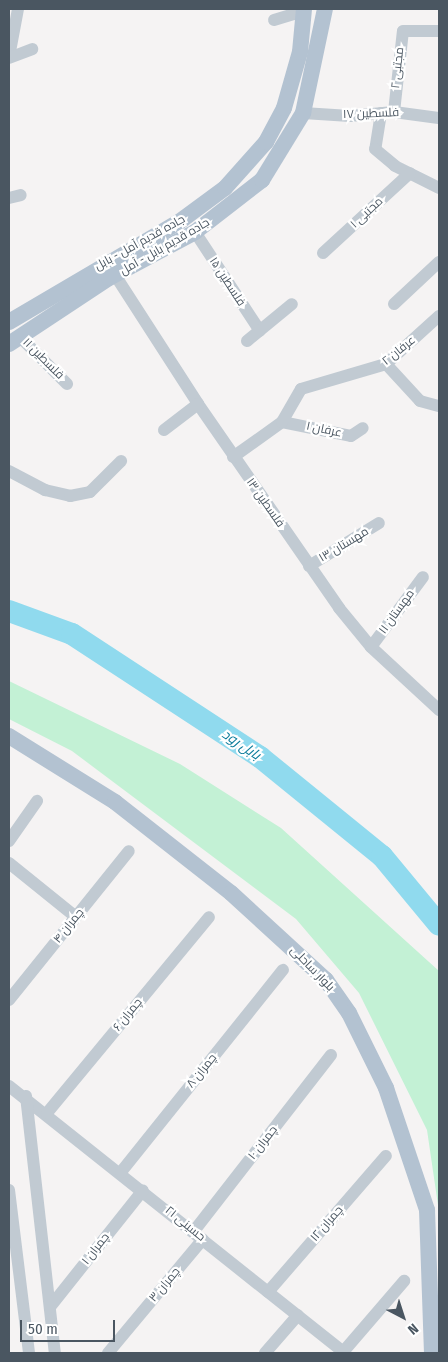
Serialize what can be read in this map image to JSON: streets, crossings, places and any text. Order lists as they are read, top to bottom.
{
  "streets": {
    "main road": ["جاده قدیم آمل - بابل", "جاده قدیم بابل - آمل", "بلوار ساحلی"],
    "street": [
      "مجتبی ۲",
      "فلسطین ۱۷",
      "مجتبی ۱",
      "فلسطین ۱۵",
      "عرفان ۲",
      "فلسطین ۱۱",
      "عرفان ۱",
      "فلسطین ۱۳",
      "مهستان ۱۳",
      "مهستان ۱۱",
      "چمران ۴",
      "چمران ۶",
      "چمران ۸",
      "چمران ۱۰",
      "حسینی ۲۱",
      "چمران ۱۲",
      "چمران ۱",
      "چمران ۳"
    ]
  },
  "crossings": [
    ["مجتبی ۲", "فلسطین ۱۷"],
    ["فلسطین ۱۷", "جاده قدیم بابل - آمل"],
    ["جاده قدیم بابل - آمل", "فلسطین ۱۵"],
    ["جاده قدیم بابل - آمل", "فلسطین ۱۱"],
    ["جاده قدیم بابل - آمل", "فلسطین ۱۳"],
    ["عرفان ۲", "عرفان ۱"],
    ["فلسطین ۱۳", "مهستان ۱۳"],
    ["فلسطین ۱۳", "مهستان ۱۱"],
    ["چمران ۶", "حسینی ۲۱"],
    ["چمران ۸", "حسینی ۲۱"],
    ["چمران ۱۰", "حسینی ۲۱"],
    ["چمران ۱۰", "چمران ۳"],
    ["حسینی ۲۱", "چمران ۱۲"],
    ["حسینی ۲۱", "چمران ۱"],
    ["حسینی ۲۱", "چمران ۳"]
  ],
  "water": ["بابل رود"],
  "scale_bar": "50 m",
  "north": "bottom right"
}
